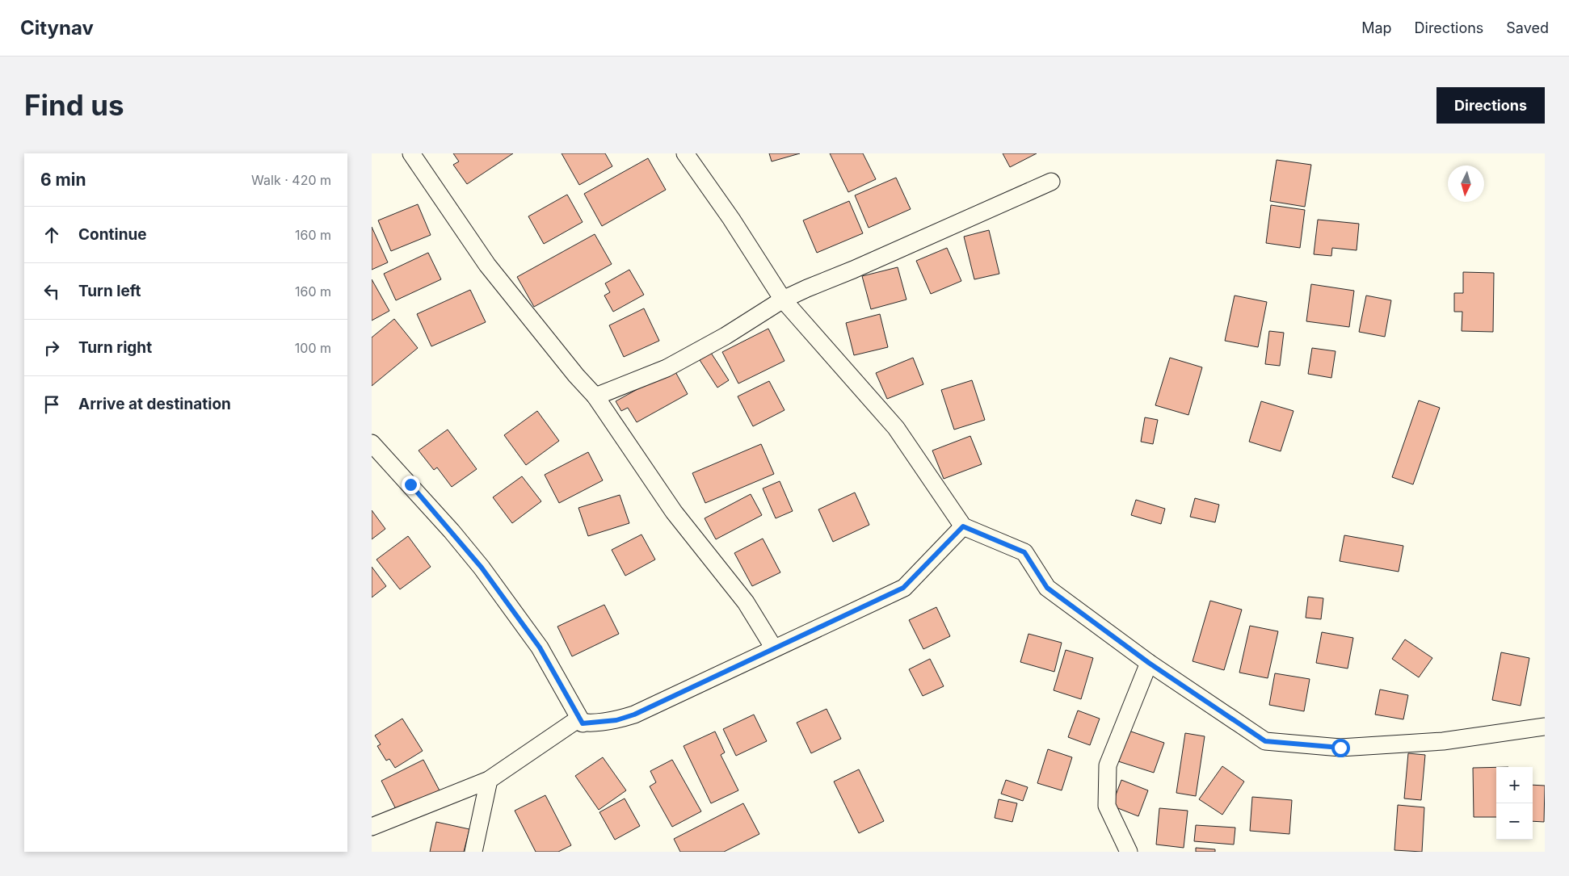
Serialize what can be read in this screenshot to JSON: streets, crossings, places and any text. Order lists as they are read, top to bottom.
{
  "north": "bottom",
  "page": {
    "header": "Citynav",
    "nav": ["Map", "Directions", "Saved"],
    "buttons": "Directions",
    "title": "Find us",
    "heading": ["6 min", "Walk · 420 m"],
    "list": [
      ["Continue", "160 m"],
      ["Turn left", "160 m"],
      ["Turn right", "100 m"],
      "Arrive at destination"
    ],
    "map_buttons": ["+", "−"]
  }
}
